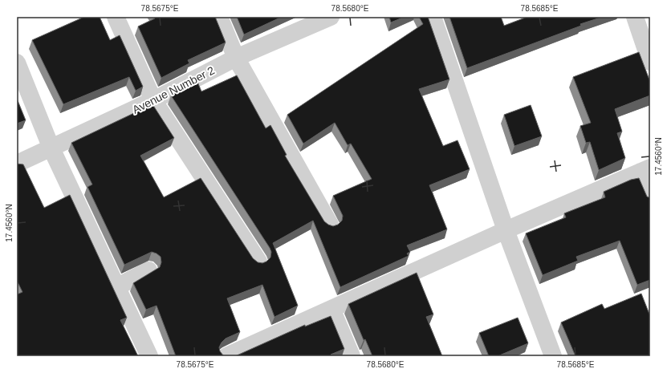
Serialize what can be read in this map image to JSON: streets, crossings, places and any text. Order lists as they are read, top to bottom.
{
  "streets": {
    "street": ["Avenue Number 2"]
  },
  "coordinates": [
    "78.5675°E",
    "78.5680°E",
    "78.5685°E",
    "17.4560°N"
  ]
}
